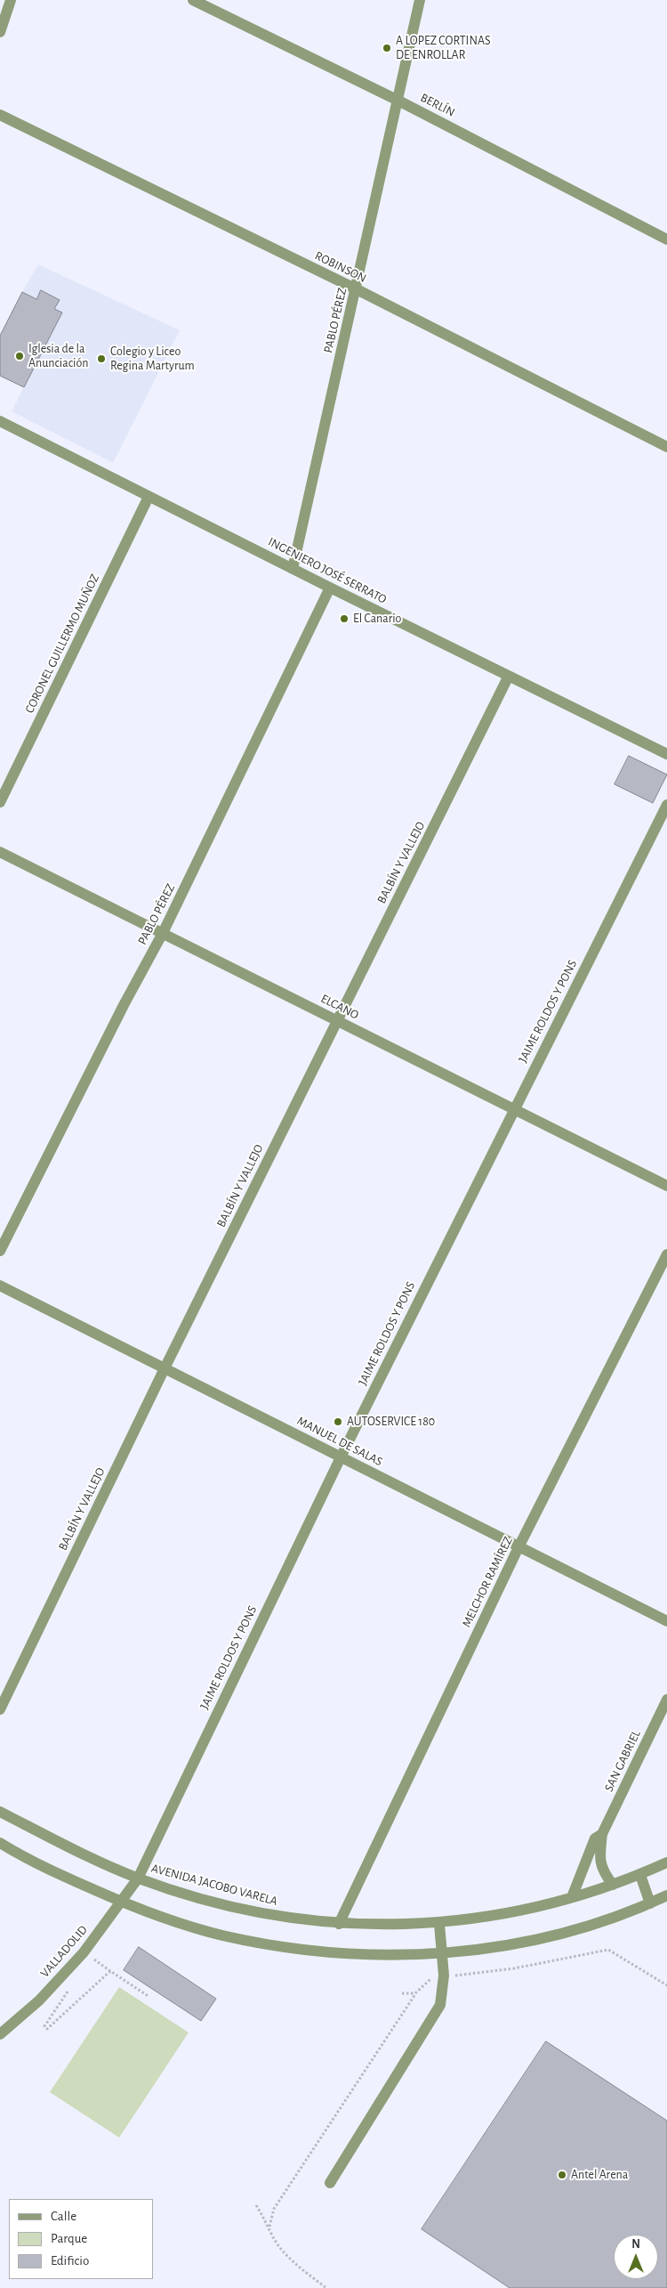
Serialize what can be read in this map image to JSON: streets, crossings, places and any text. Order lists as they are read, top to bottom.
{
  "streets": {
    "street": [
      "BERLÍN",
      "ROBINSON",
      "PABLO PÉREZ",
      "INGENIERO JOSÉ SERRATO",
      "CORONEL GUILLERMO MUÑOZ",
      "BALBÍN Y VALLEJO",
      "ELCANO",
      "JAIME ROLDOS Y PONS",
      "MANUEL DE SALAS",
      "MELCHOR RAMÍREZ",
      "SAN GABRIEL",
      "AVENIDA JACOBO VARELA",
      "VALLADOLID"
    ]
  },
  "crossings": [
    ["BERLÍN", "PABLO PÉREZ"],
    ["ROBINSON", "PABLO PÉREZ"],
    ["PABLO PÉREZ", "INGENIERO JOSÉ SERRATO"],
    ["PABLO PÉREZ", "ELCANO"],
    ["INGENIERO JOSÉ SERRATO", "CORONEL GUILLERMO MUÑOZ"],
    ["INGENIERO JOSÉ SERRATO", "BALBÍN Y VALLEJO"],
    ["BALBÍN Y VALLEJO", "ELCANO"],
    ["BALBÍN Y VALLEJO", "MANUEL DE SALAS"],
    ["ELCANO", "JAIME ROLDOS Y PONS"],
    ["JAIME ROLDOS Y PONS", "MANUEL DE SALAS"],
    ["JAIME ROLDOS Y PONS", "AVENIDA JACOBO VARELA"],
    ["JAIME ROLDOS Y PONS", "VALLADOLID"],
    ["MANUEL DE SALAS", "MELCHOR RAMÍREZ"],
    ["MELCHOR RAMÍREZ", "AVENIDA JACOBO VARELA"],
    ["SAN GABRIEL", "AVENIDA JACOBO VARELA"],
    ["AVENIDA JACOBO VARELA", "VALLADOLID"]
  ],
  "places": [
    "A LOPEZ CORTINAS DE ENROLLAR",
    "Iglesia de la Anunciación",
    "Colegio y Liceo Regina Martyrum",
    "El Canario",
    "AUTOSERVICE 180",
    "Antel Arena"
  ],
  "legend": ["Calle", "Parque", "Edificio"],
  "north": "top"
}
